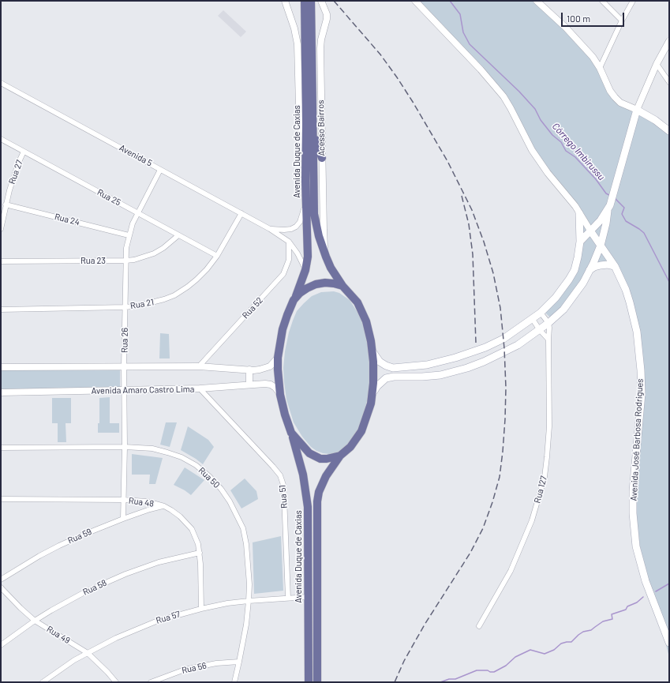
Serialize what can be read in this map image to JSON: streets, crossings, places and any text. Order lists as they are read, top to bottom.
{
  "streets": {
    "main road": ["Avenida Duque de Caxias", "Avenida José Barbosa Rodrigues"],
    "street": [
      "Acesso Bairros",
      "Avenida 5",
      "Rua 27",
      "Rua 25",
      "Rua 24",
      "Rua 23",
      "Rua 21",
      "Rua 52",
      "Rua 26",
      "Avenida Amaro Castro Lima",
      "Rua 50",
      "Rua 127",
      "Rua 51",
      "Rua 48",
      "Rua 59",
      "Rua 58",
      "Rua 57",
      "Rua 49",
      "Rua 56"
    ]
  },
  "crossings": [
    ["Acesso Bairros", "Avenida Duque de Caxias"],
    ["Avenida Duque de Caxias", "Avenida 5"],
    ["Avenida Duque de Caxias", "Avenida Amaro Castro Lima"],
    ["Avenida Duque de Caxias", "Rua 57"],
    ["Avenida 5", "Rua 21"],
    ["Avenida 5", "Rua 52"],
    ["Avenida 5", "Rua 26"],
    ["Rua 27", "Rua 25"],
    ["Rua 27", "Rua 24"],
    ["Rua 25", "Rua 23"],
    ["Rua 25", "Rua 21"],
    ["Rua 25", "Rua 26"],
    ["Rua 24", "Rua 26"],
    ["Rua 23", "Rua 26"],
    ["Rua 21", "Rua 26"],
    ["Rua 26", "Avenida Amaro Castro Lima"],
    ["Rua 26", "Rua 50"],
    ["Rua 26", "Rua 48"],
    ["Rua 26", "Rua 59"],
    ["Avenida Amaro Castro Lima", "Rua 51"],
    ["Rua 50", "Rua 57"],
    ["Rua 50", "Rua 56"],
    ["Rua 51", "Rua 57"],
    ["Rua 48", "Rua 59"],
    ["Rua 48", "Rua 58"],
    ["Rua 48", "Rua 57"],
    ["Rua 58", "Rua 49"],
    ["Rua 57", "Rua 49"]
  ],
  "water": ["Córrego Imbirussu"],
  "scale_bar": "100 m"
}
